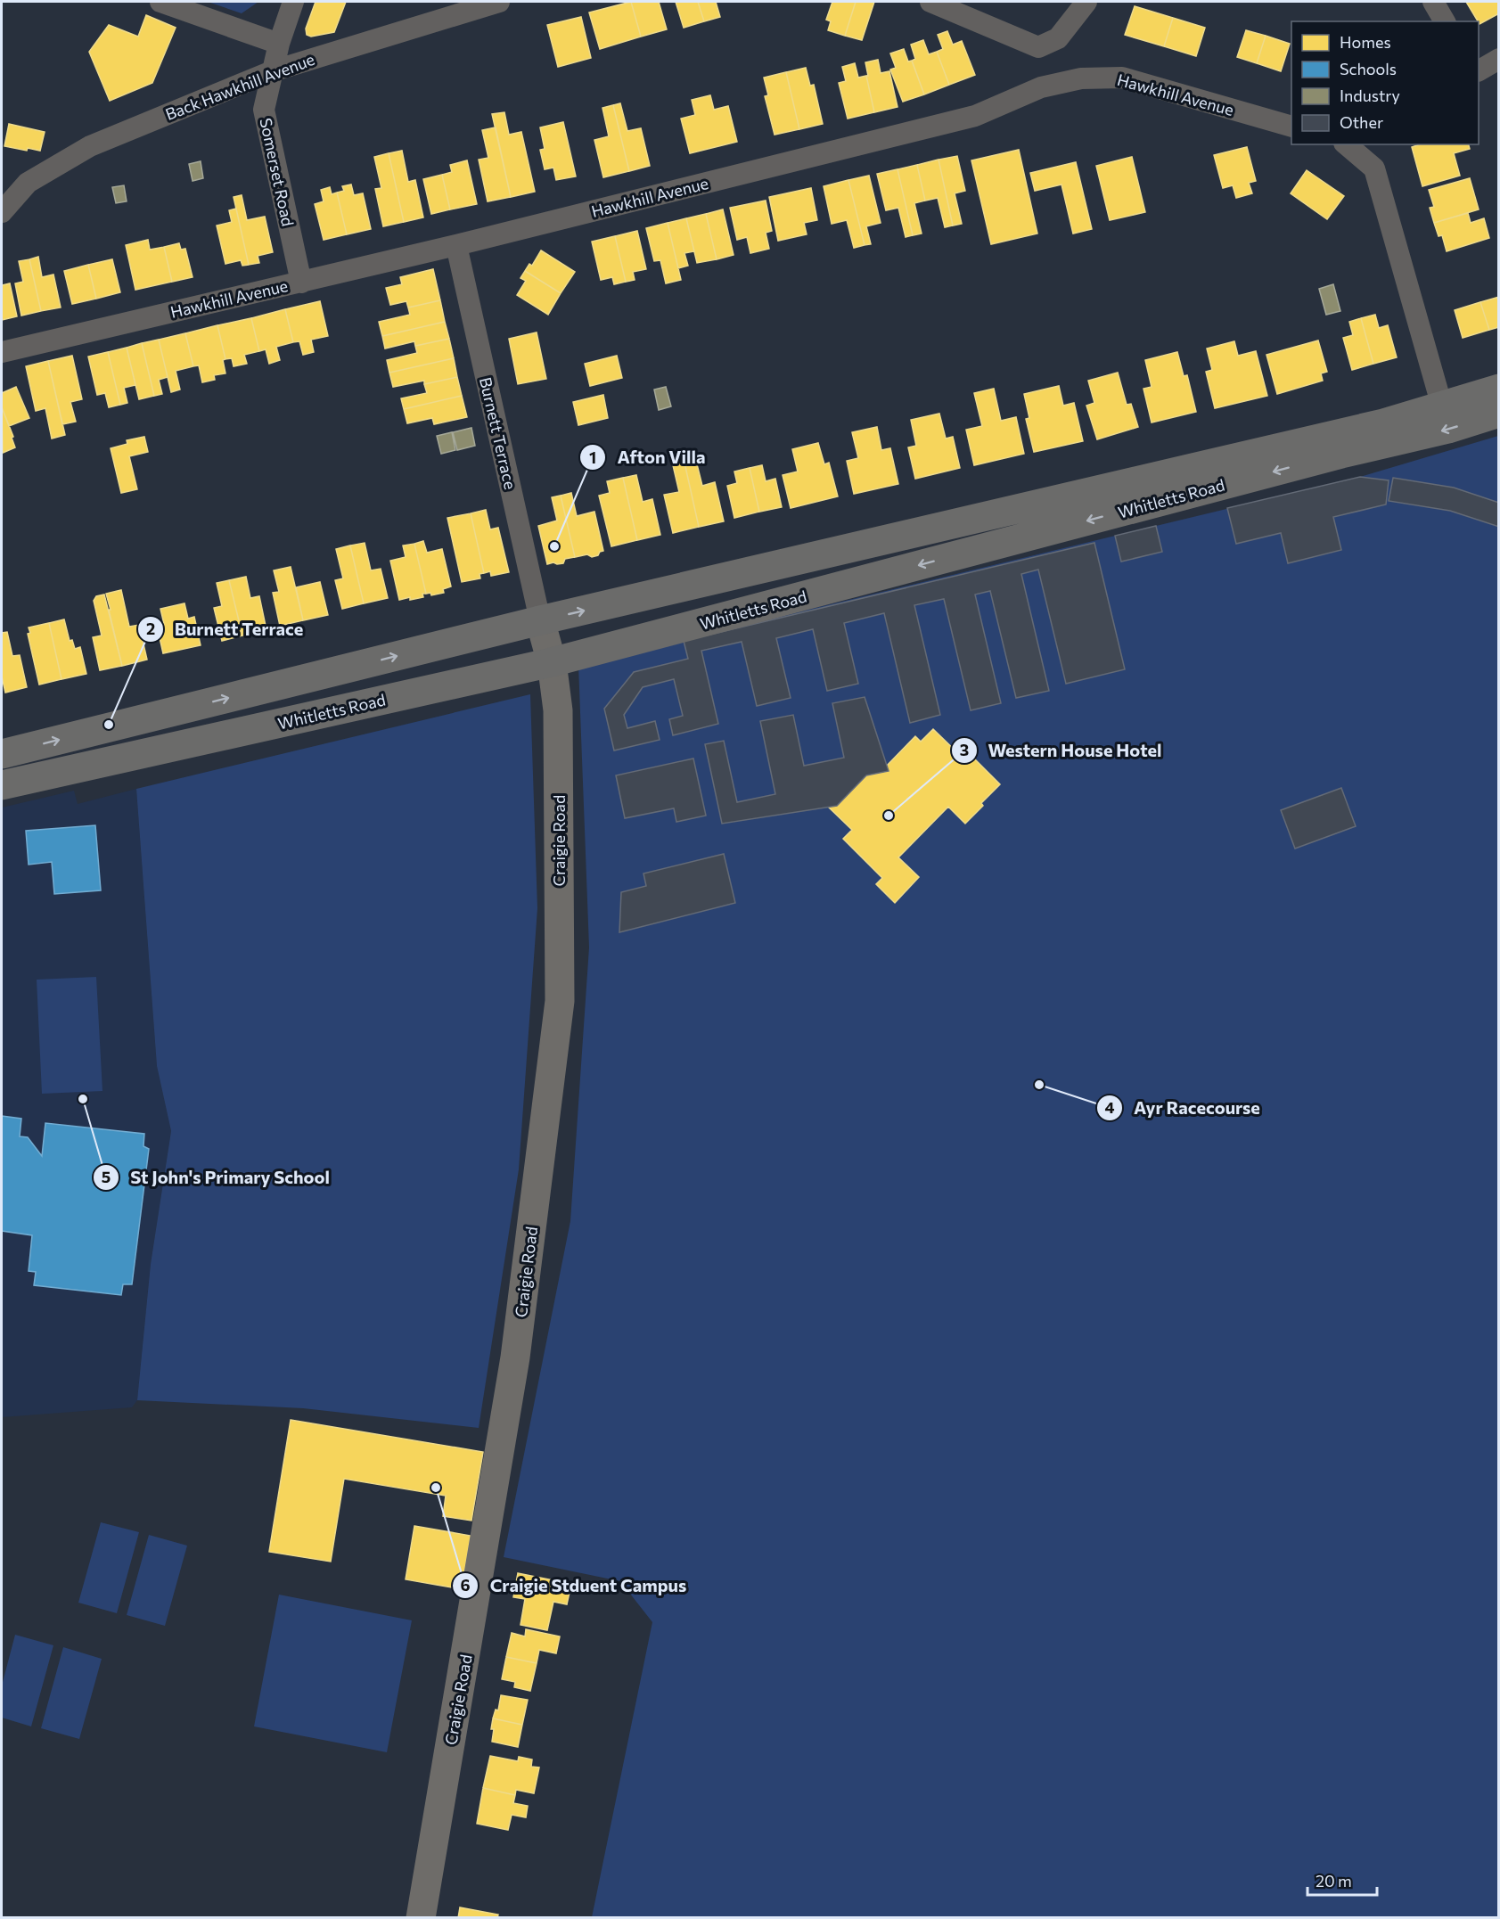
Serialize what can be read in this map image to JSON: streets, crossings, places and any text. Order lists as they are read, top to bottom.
{
  "streets": {
    "main road": ["Whitletts Road", "Craigie Road"],
    "street": [
      "Back Hawkhill Avenue",
      "Hawkhill Avenue",
      "Somerset Road",
      "Burnett Terrace"
    ]
  },
  "crossings": [
    ["Back Hawkhill Avenue", "Somerset Road"],
    ["Hawkhill Avenue", "Somerset Road"],
    ["Hawkhill Avenue", "Burnett Terrace"],
    ["Burnett Terrace", "Whitletts Road"],
    ["Burnett Terrace", "Craigie Road"],
    ["Whitletts Road", "Craigie Road"]
  ],
  "places": [
    "Afton Villa",
    "Burnett Terrace",
    "Western House Hotel",
    "Ayr Racecourse",
    "St John's Primary School",
    "Craigie Stduent Campus"
  ],
  "legend": [
    "Homes",
    "Schools",
    "Industry",
    "Other"
  ],
  "scale_bar": "20 m"
}
